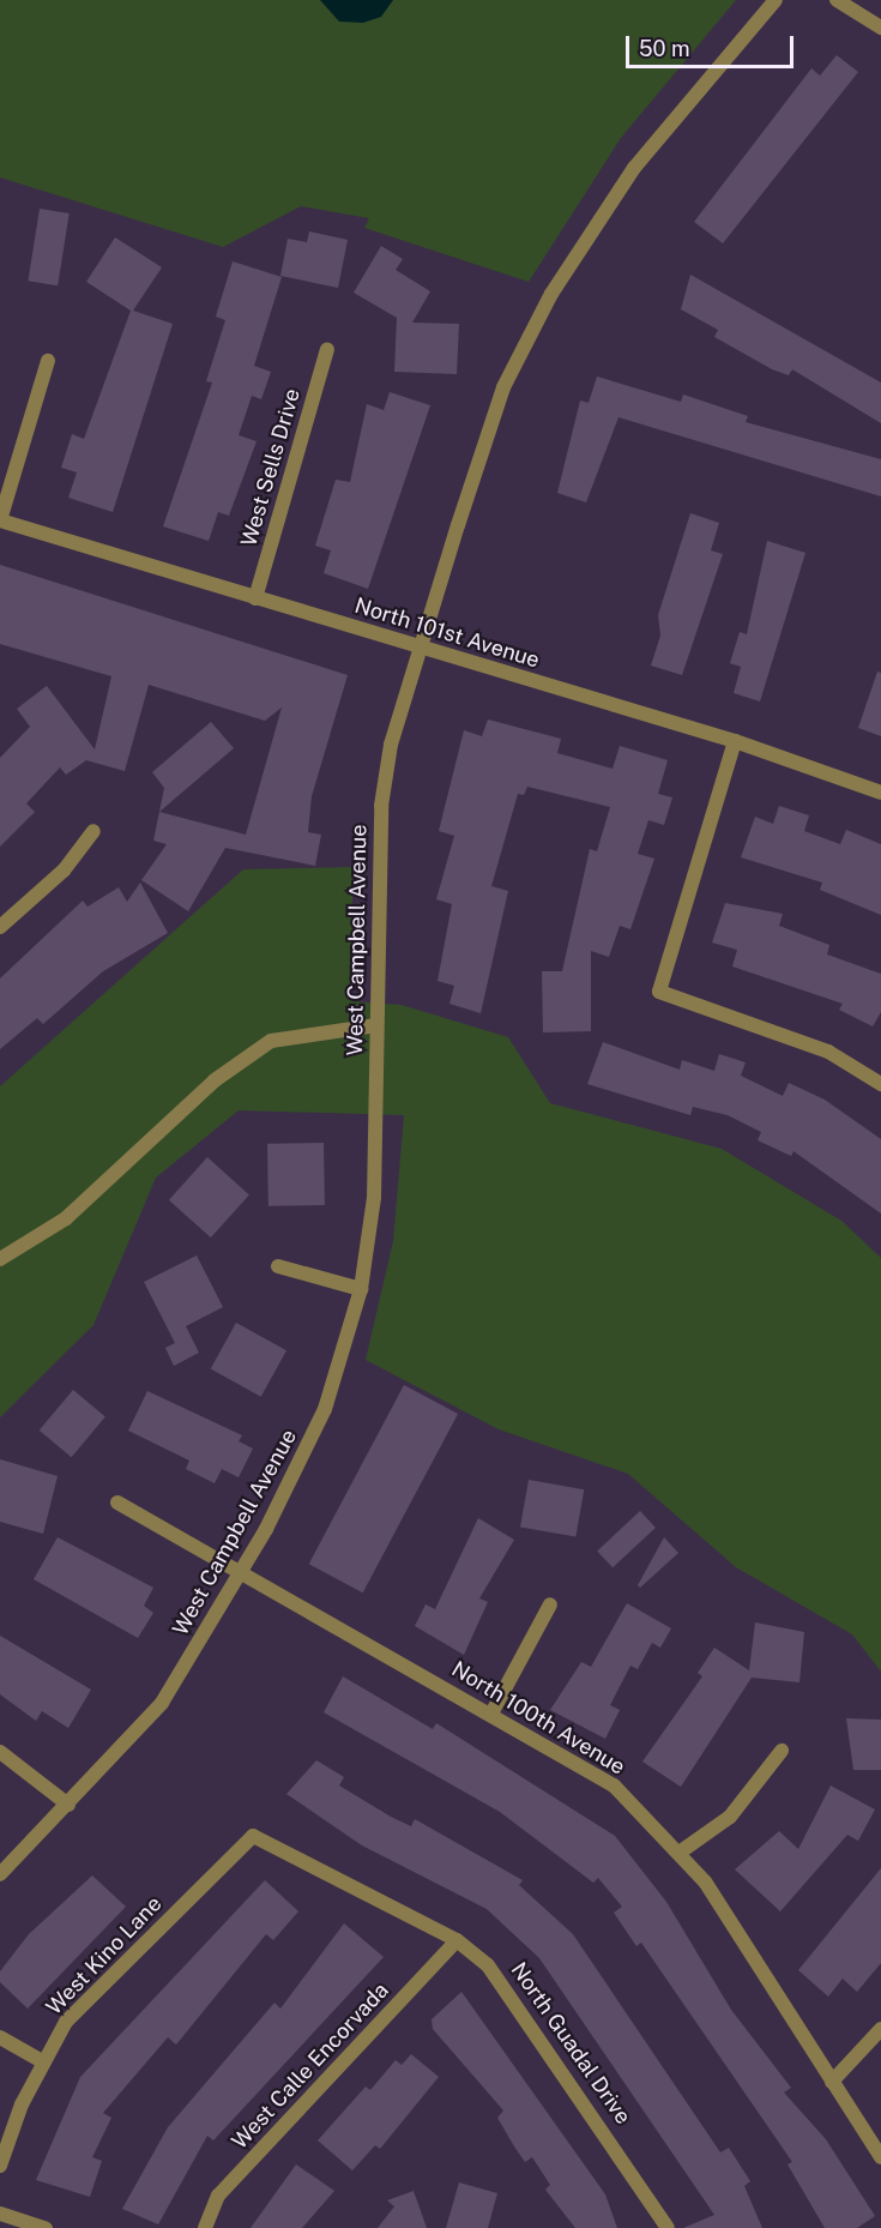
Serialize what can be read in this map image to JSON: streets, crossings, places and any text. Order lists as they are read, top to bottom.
{
  "streets": {
    "street": [
      "West Sells Drive",
      "North 101st Avenue",
      "West Campbell Avenue",
      "North 100th Avenue",
      "West Kino Lane",
      "North Guadal Drive",
      "West Calle Encorvada"
    ]
  },
  "crossings": [
    ["West Sells Drive", "North 101st Avenue"],
    ["North 101st Avenue", "West Campbell Avenue"],
    ["West Campbell Avenue", "North 100th Avenue"],
    ["West Kino Lane", "North Guadal Drive"],
    ["North Guadal Drive", "West Calle Encorvada"]
  ],
  "scale_bar": "50 m"
}
